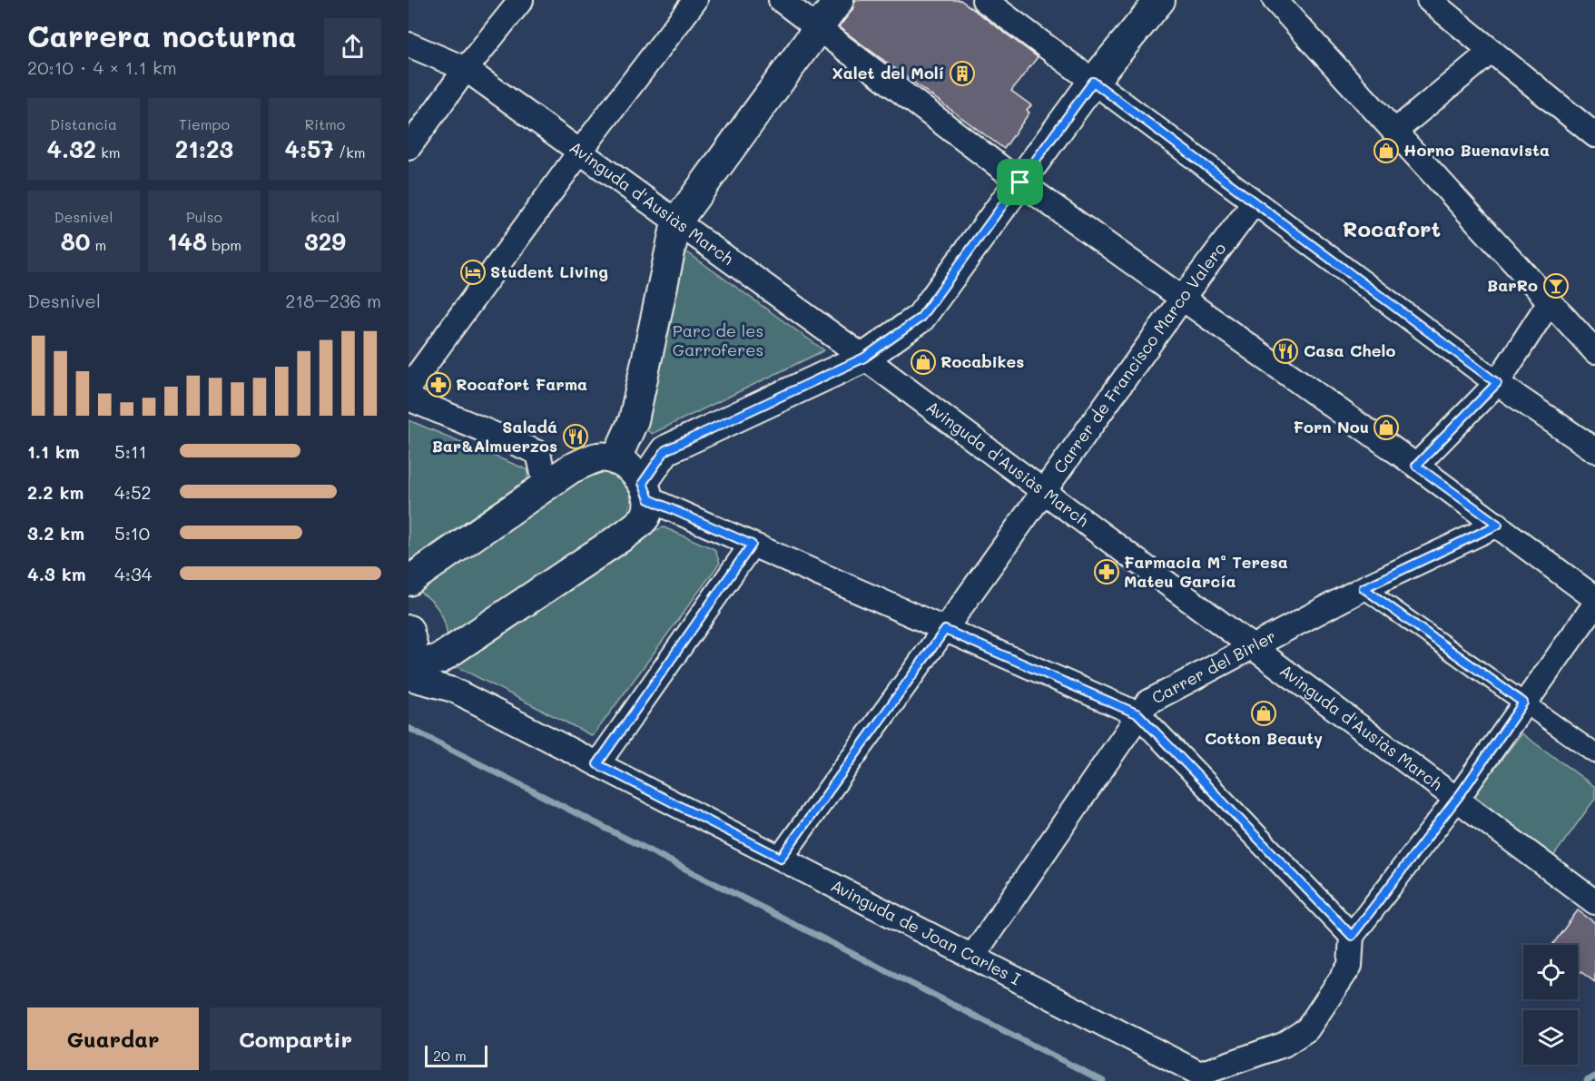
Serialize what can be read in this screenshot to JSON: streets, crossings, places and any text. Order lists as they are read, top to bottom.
{
  "streets": {
    "street": [
      "Avinguda d'Ausiàs March",
      "Carrer de Francisco Marco Valero",
      "Carrer del Birler",
      "Avinguda de Joan Carles I"
    ]
  },
  "crossings": [
    ["Avinguda d'Ausiàs March", "Carrer de Francisco Marco Valero"],
    ["Avinguda d'Ausiàs March", "Carrer del Birler"],
    ["Carrer de Francisco Marco Valero", "Avinguda de Joan Carles I"],
    ["Carrer del Birler", "Avinguda de Joan Carles I"]
  ],
  "districts": ["Rocafort"],
  "parks": ["Parc de les Garroferes"],
  "places": {
    "building": ["Xalet del Molí"],
    "shop": [
      "Horno Buenavista",
      "Rocabikes",
      "Forn Nou",
      "Cotton Beauty"
    ],
    "hotel": ["Student Living"],
    "bar": ["BarRo"],
    "restaurant": ["Casa Chelo", "Saladá Bar&Almuerzos"],
    "pharmacy": ["Rocafort Farma", "Farmacia Mª Teresa Mateu García"]
  },
  "scale_bar": "20 m",
  "page": {
    "heading": ["Carrera nocturna", "20:10 · 4 × 1.1 km"],
    "stats": [
      ["Distancia", "4.32 km"],
      ["Tiempo", "21:23"],
      ["Ritmo", "4:57 /km"],
      ["Desnivel", "80 m"],
      ["Pulso", "148 bpm"],
      ["kcal", "329"]
    ],
    "chart": ["Desnivel", "218–236 m"],
    "list": [
      {
        "name": "1.1 km",
        "note": "5:11"
      },
      {
        "name": "2.2 km",
        "note": "4:52"
      },
      {
        "name": "3.2 km",
        "note": "5:10"
      },
      {
        "name": "4.3 km",
        "note": "4:34"
      }
    ],
    "buttons": ["Guardar", "Compartir"],
    "scale": "20 m"
  }
}
